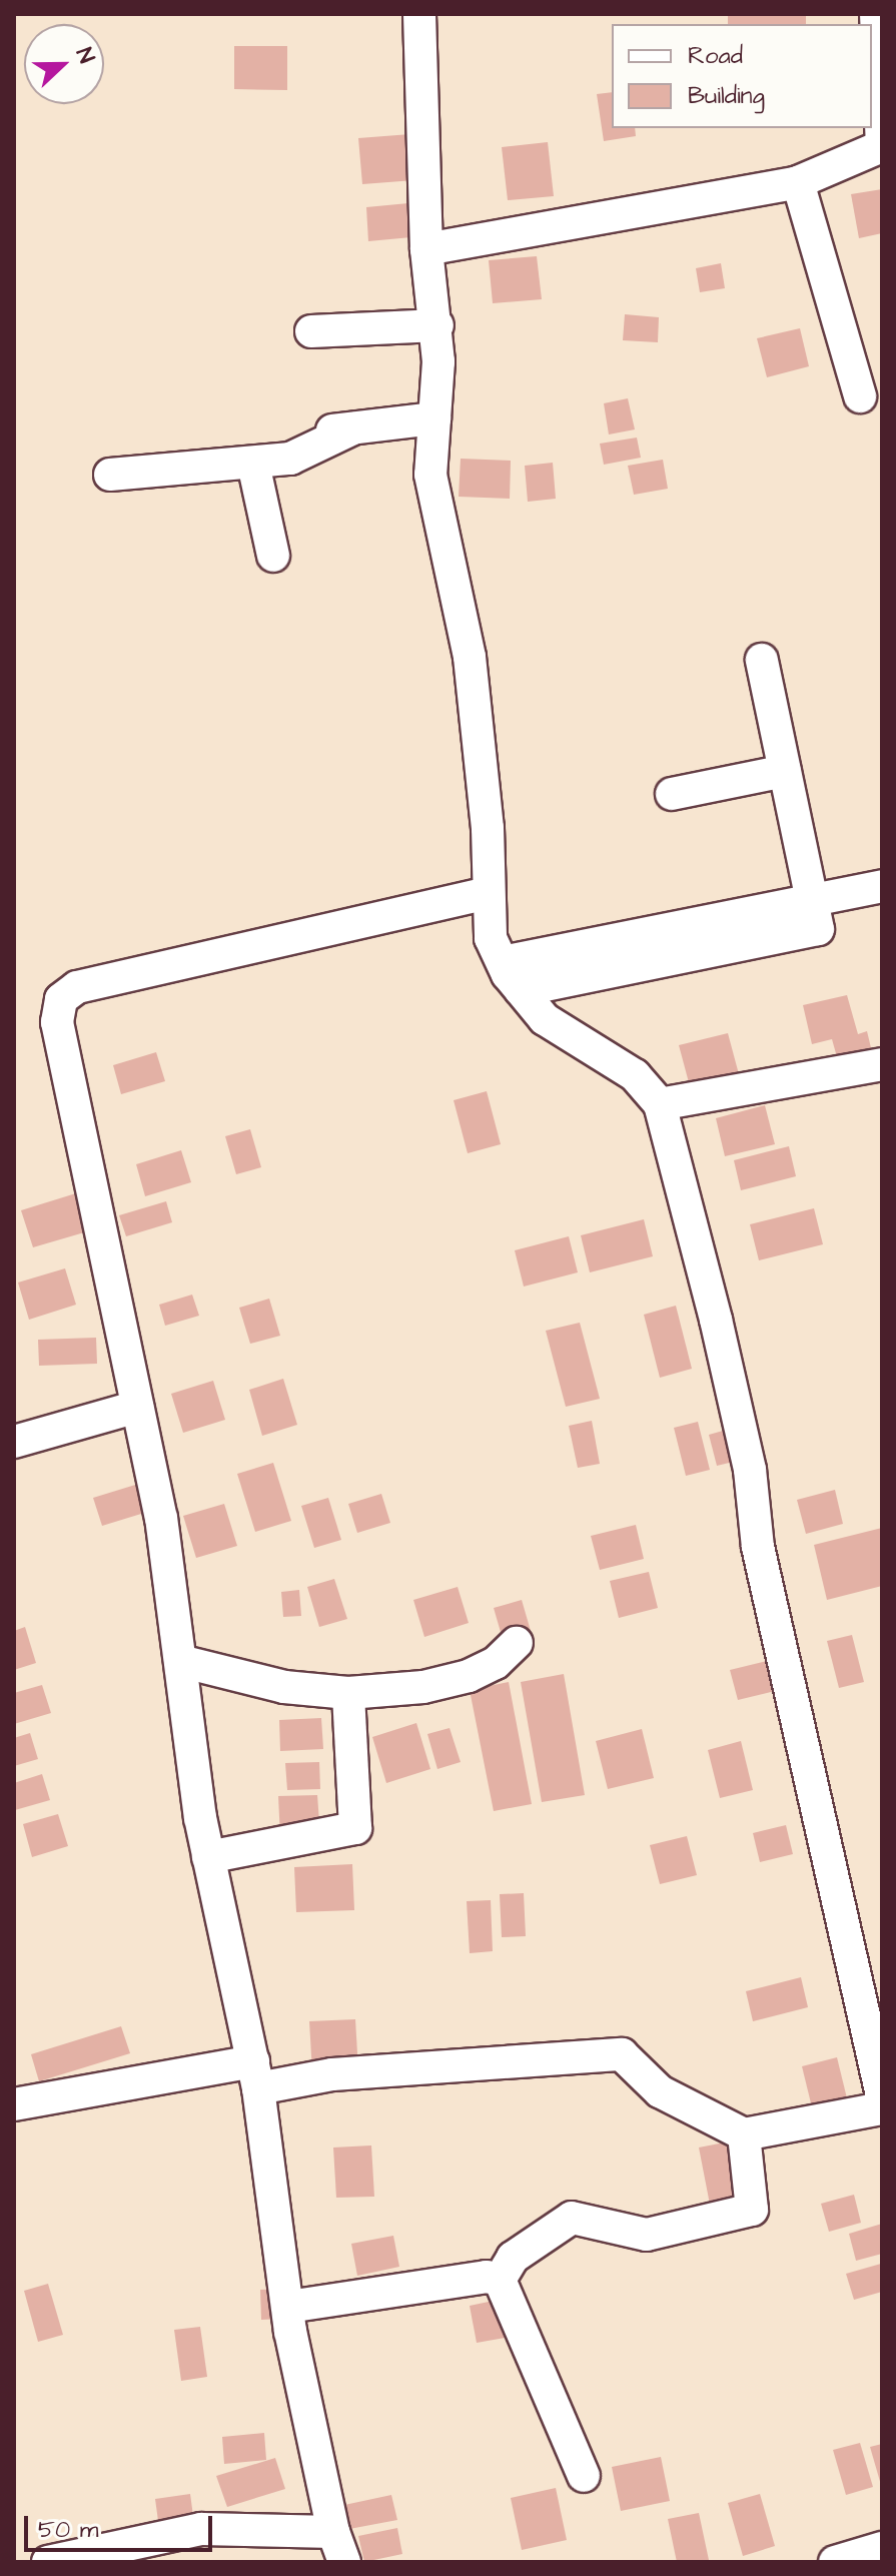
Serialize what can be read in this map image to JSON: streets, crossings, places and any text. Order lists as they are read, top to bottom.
{
  "legend": ["Road", "Building"],
  "scale_bar": "50 m",
  "north": "right"
}
